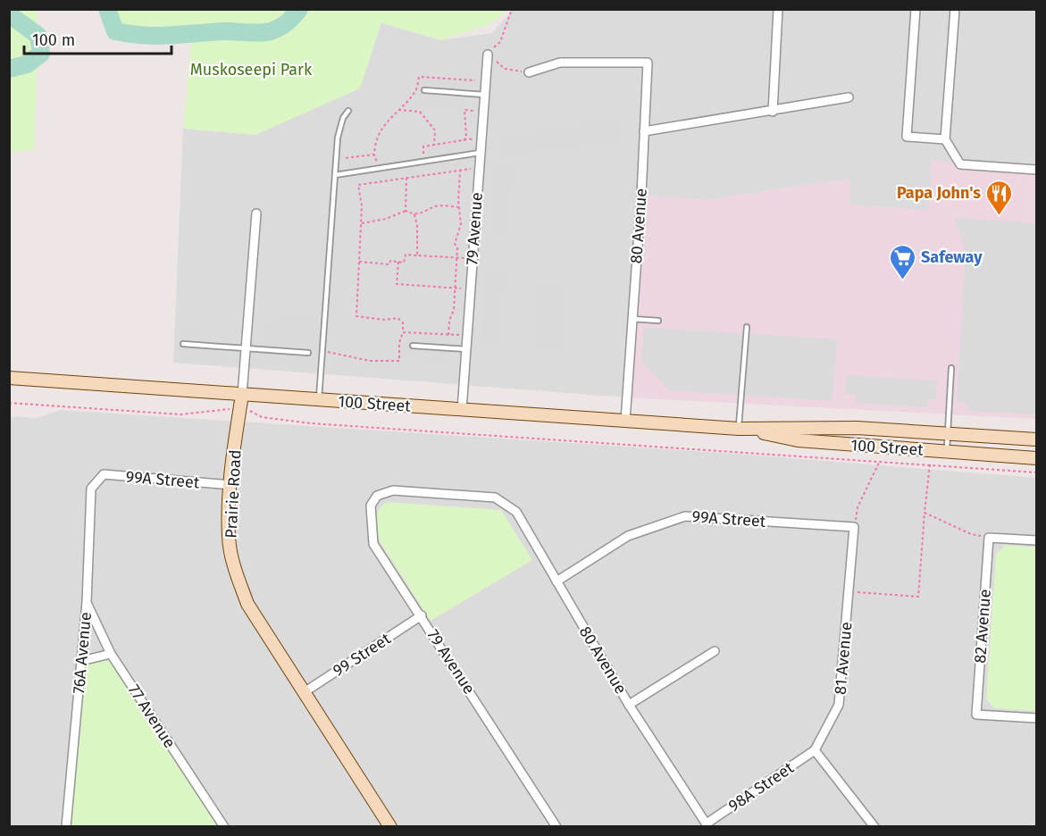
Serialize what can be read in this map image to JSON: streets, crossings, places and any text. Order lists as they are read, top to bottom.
{
  "streets": {
    "main road": ["100 Street", "Prairie Road"],
    "street": [
      "80 Avenue",
      "79 Avenue",
      "99A Street",
      "82 Avenue",
      "76A Avenue",
      "99 Street",
      "81 Avenue",
      "77 Avenue",
      "98A Street"
    ]
  },
  "crossings": [
    ["80 Avenue", "79 Avenue"],
    ["80 Avenue", "100 Street"],
    ["80 Avenue", "99A Street"],
    ["80 Avenue", "98A Street"],
    ["79 Avenue", "100 Street"],
    ["79 Avenue", "99 Street"],
    ["100 Street", "Prairie Road"],
    ["99A Street", "Prairie Road"],
    ["99A Street", "76A Avenue"],
    ["99A Street", "81 Avenue"],
    ["Prairie Road", "99 Street"],
    ["76A Avenue", "77 Avenue"],
    ["81 Avenue", "98A Street"]
  ],
  "parks": ["Muskoseepi Park"],
  "places": {
    "restaurant": ["Papa John's"],
    "supermarket": ["Safeway"]
  },
  "scale_bar": "100 m"
}
